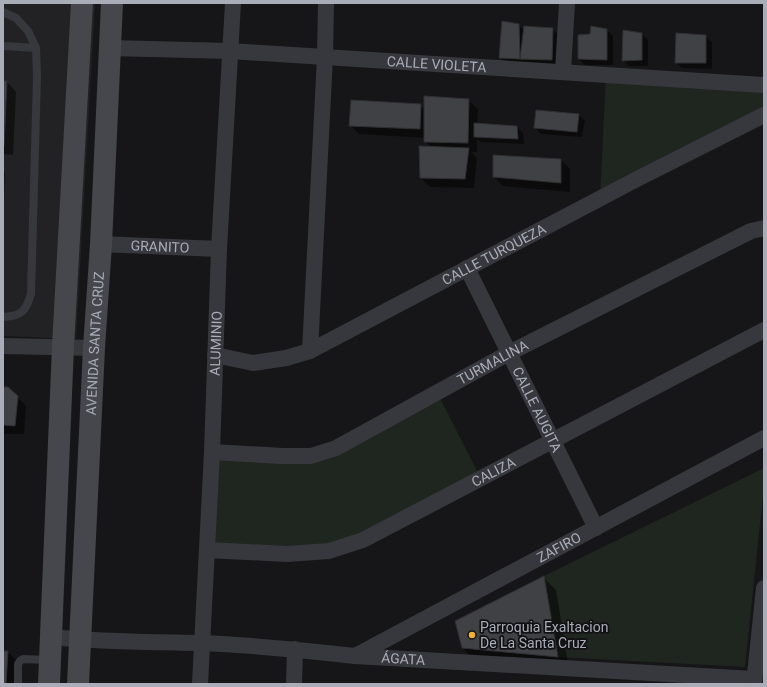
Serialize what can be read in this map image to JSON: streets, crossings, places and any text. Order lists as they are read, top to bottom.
{
  "streets": {
    "street": [
      "CALLE VIOLETA",
      "GRANITO",
      "CALLE TURQUEZA",
      "ALUMINIO",
      "AVENIDA SANTA CRUZ",
      "TURMALINA",
      "CALLE AUGITA",
      "CALIZA",
      "ZAFIRO",
      "ÁGATA"
    ]
  },
  "crossings": [
    ["CALLE VIOLETA", "ALUMINIO"],
    ["CALLE VIOLETA", "AVENIDA SANTA CRUZ"],
    ["GRANITO", "ALUMINIO"],
    ["GRANITO", "AVENIDA SANTA CRUZ"],
    ["CALLE TURQUEZA", "ALUMINIO"],
    ["CALLE TURQUEZA", "CALLE AUGITA"],
    ["ALUMINIO", "TURMALINA"],
    ["ALUMINIO", "CALIZA"],
    ["ALUMINIO", "ÁGATA"],
    ["AVENIDA SANTA CRUZ", "ÁGATA"],
    ["TURMALINA", "CALLE AUGITA"],
    ["CALLE AUGITA", "CALIZA"],
    ["CALLE AUGITA", "ZAFIRO"],
    ["ZAFIRO", "ÁGATA"]
  ],
  "places": ["Parroquia Exaltacion De La Santa Cruz"]
}
